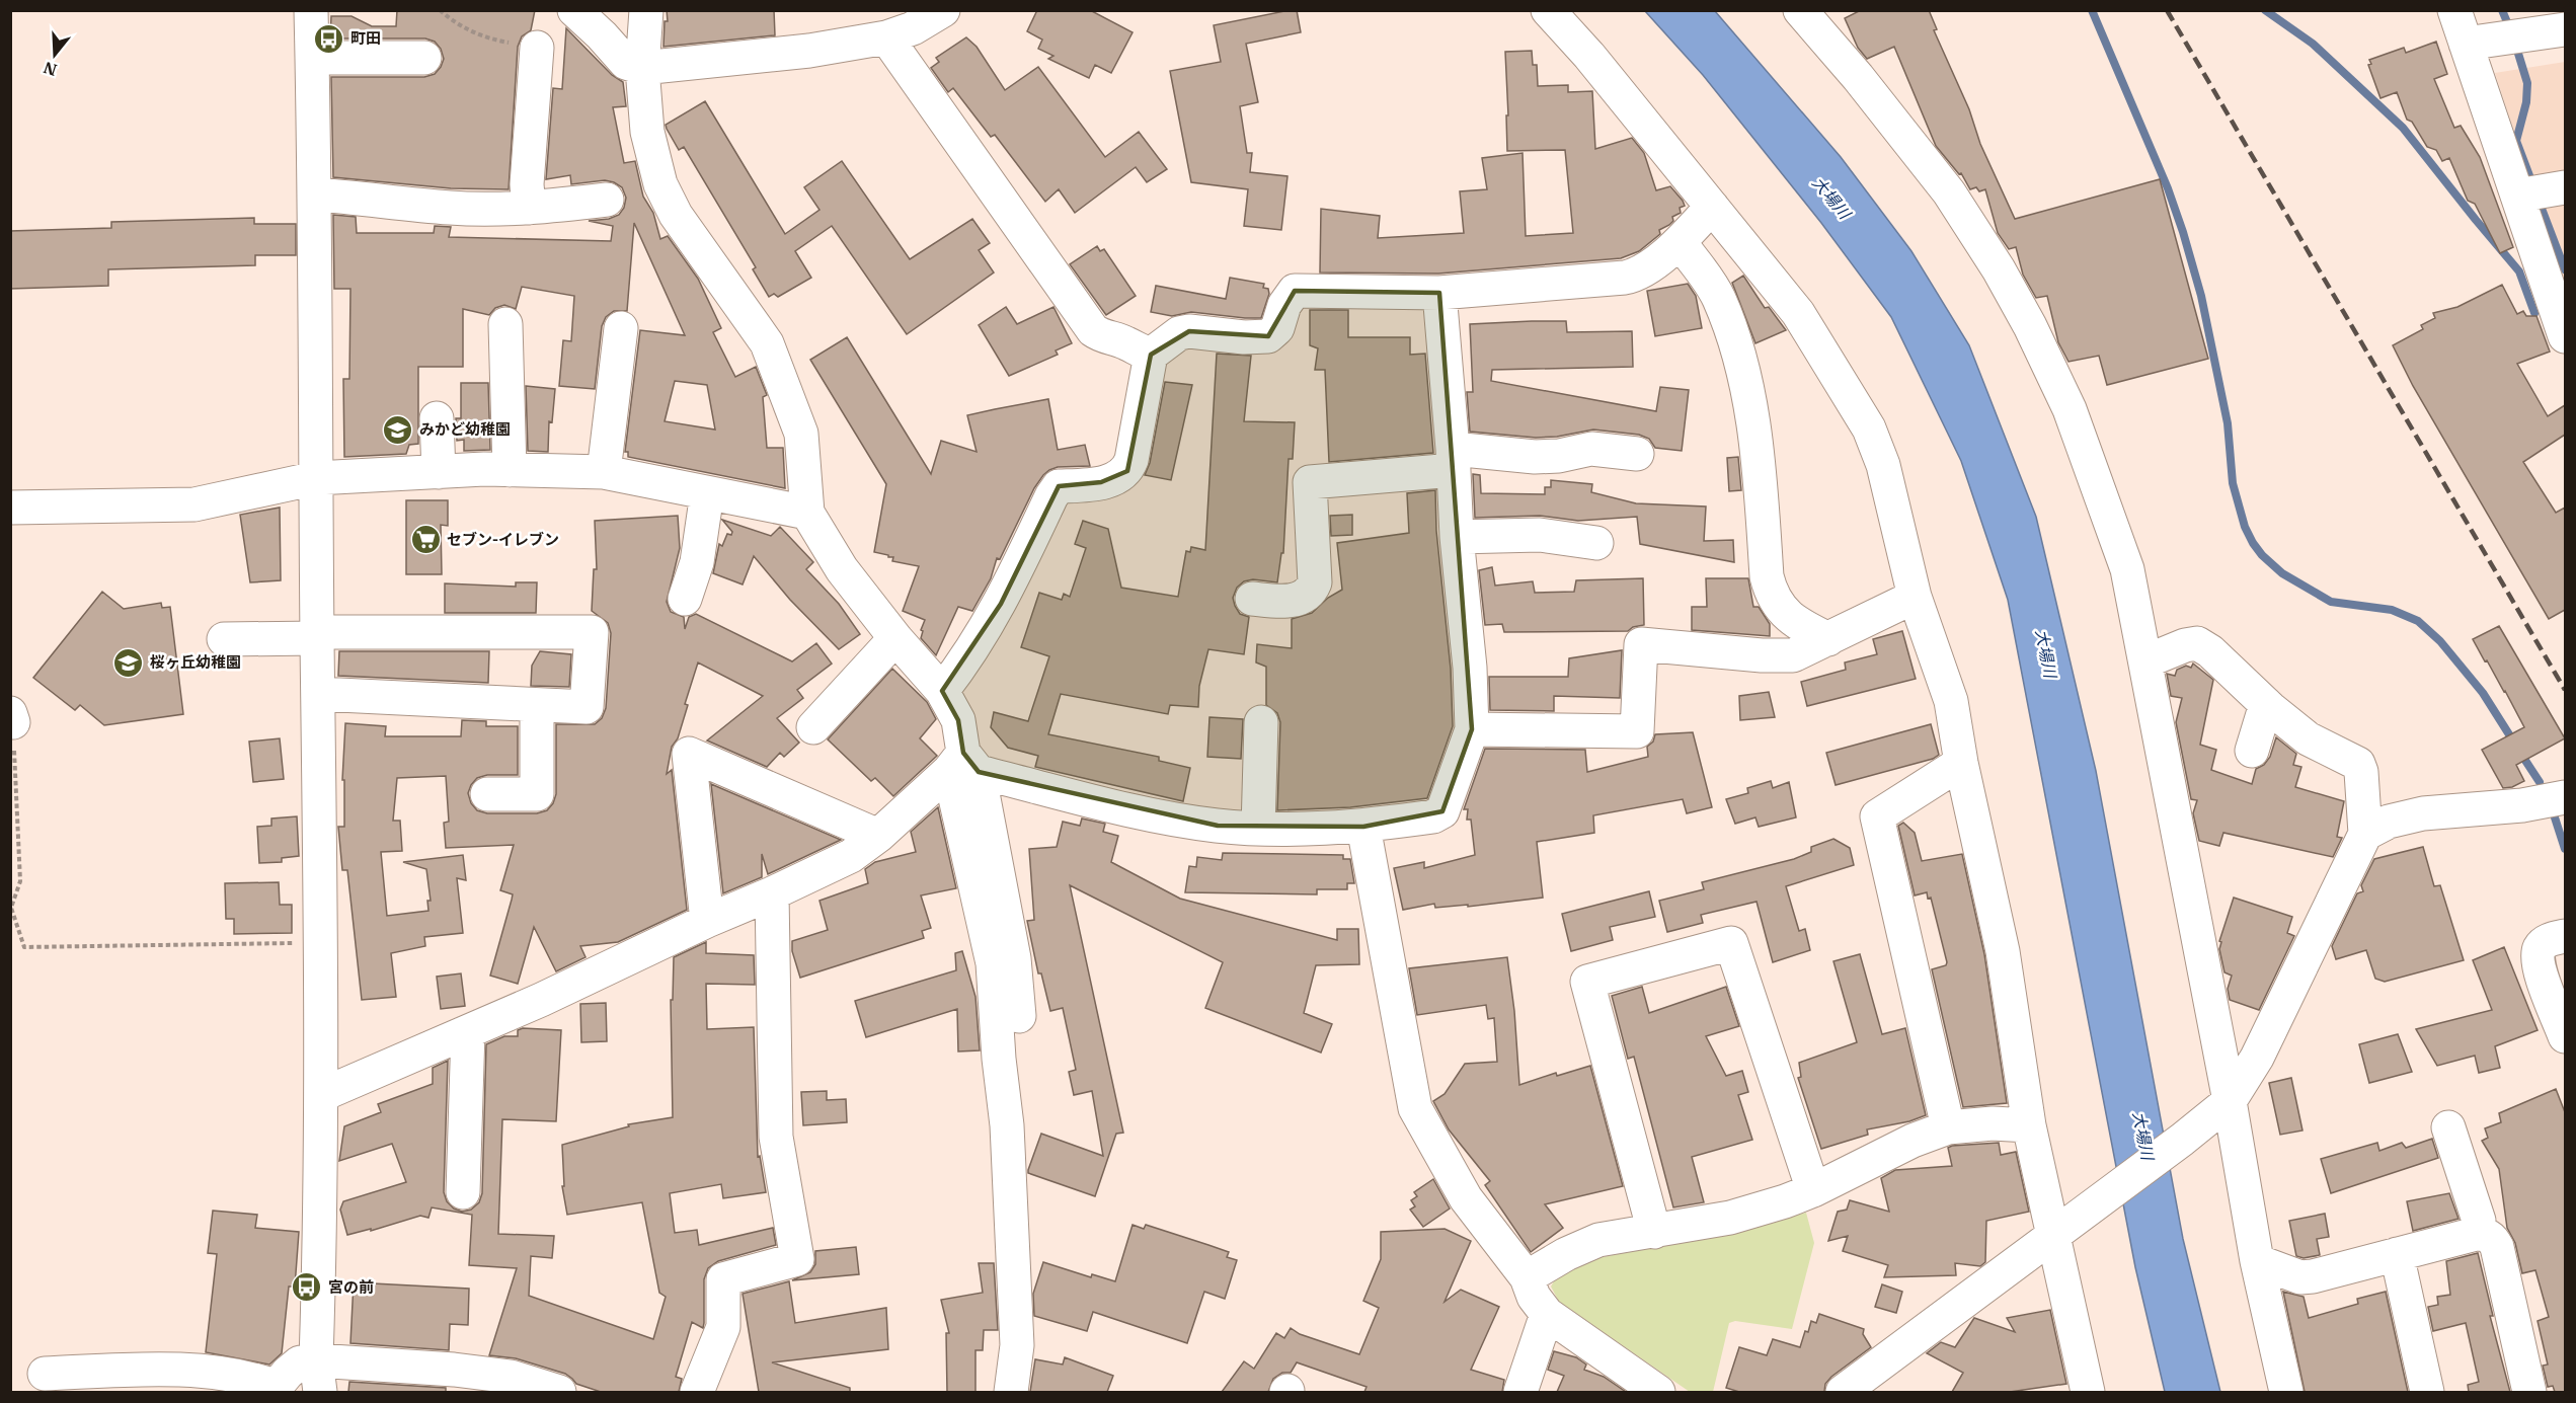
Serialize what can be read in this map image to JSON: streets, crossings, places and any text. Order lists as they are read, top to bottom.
{
  "water": ["大場川"],
  "places": {
    "bus stop": ["町田", "宮の前"],
    "school or university": ["みかど幼稚園", "桜ヶ丘幼稚園"],
    "supermarket": ["セブン-イレブン"]
  },
  "north": "bottom"
}
